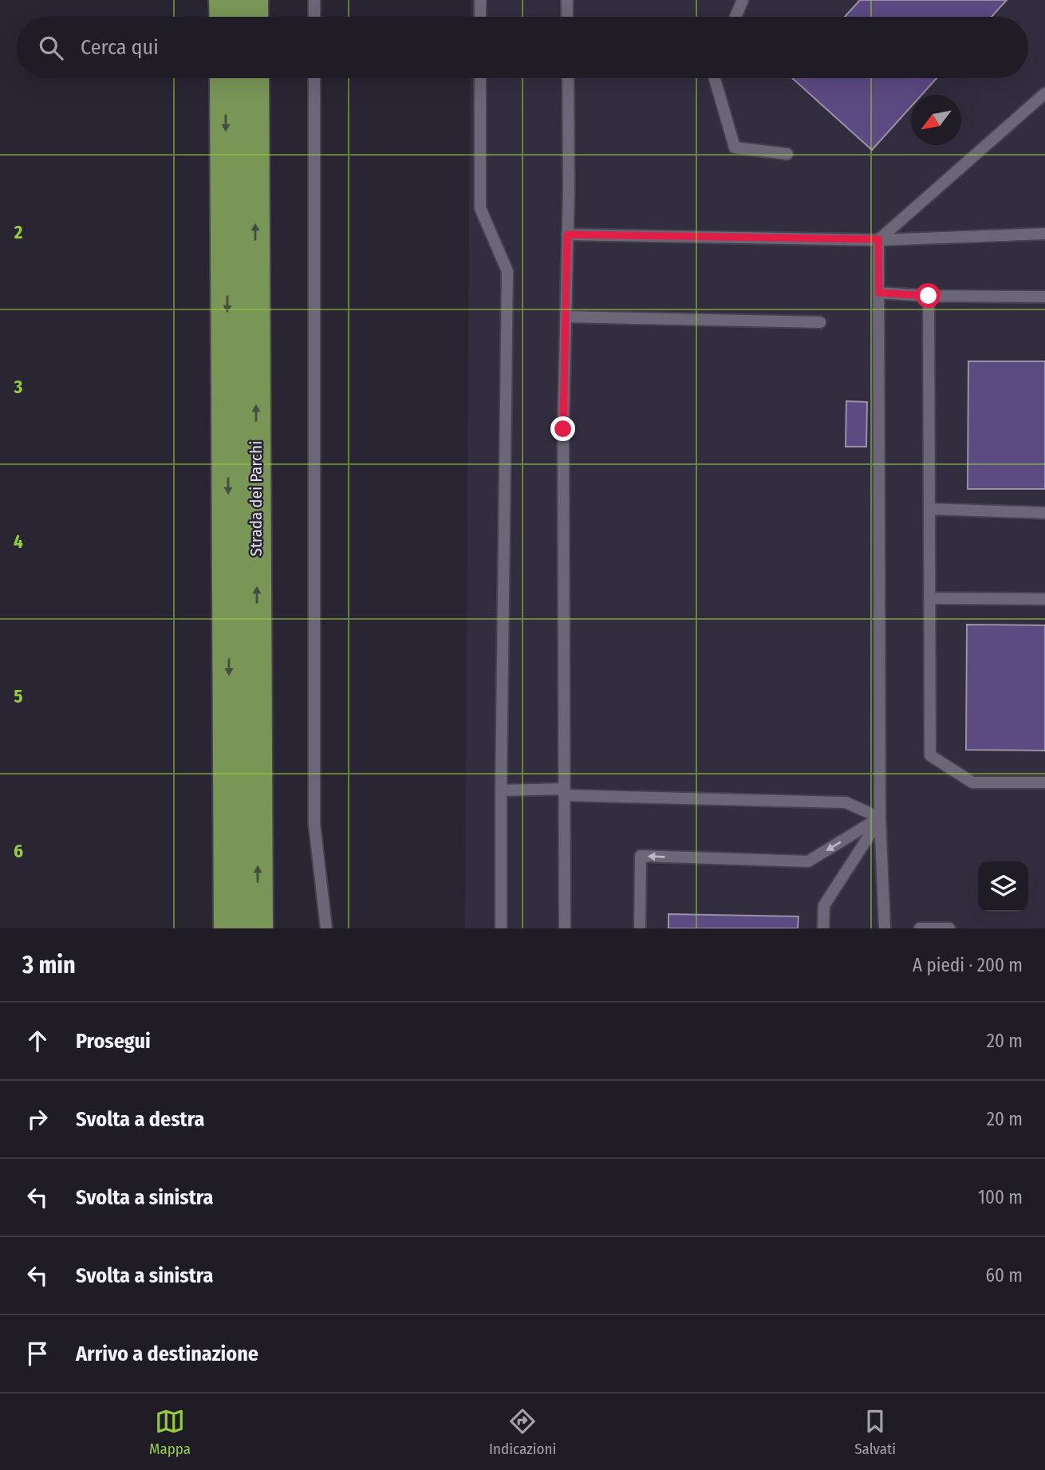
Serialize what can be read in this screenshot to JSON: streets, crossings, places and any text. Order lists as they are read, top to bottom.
{
  "streets": {
    "highway": ["Strada dei Parchi"]
  },
  "north": "bottom left",
  "page": {
    "search": "Cerca qui",
    "heading": ["3 min", "A piedi · 200 m"],
    "list": [
      ["Prosegui", "20 m"],
      ["Svolta a destra", "20 m"],
      ["Svolta a sinistra", "100 m"],
      ["Svolta a sinistra", "60 m"],
      "Arrivo a destinazione"
    ],
    "nav": ["Mappa", "Indicazioni", "Salvati"]
  },
  "grid": {
    "rows": [
      "2",
      "3",
      "4",
      "5",
      "6"
    ]
  }
}
